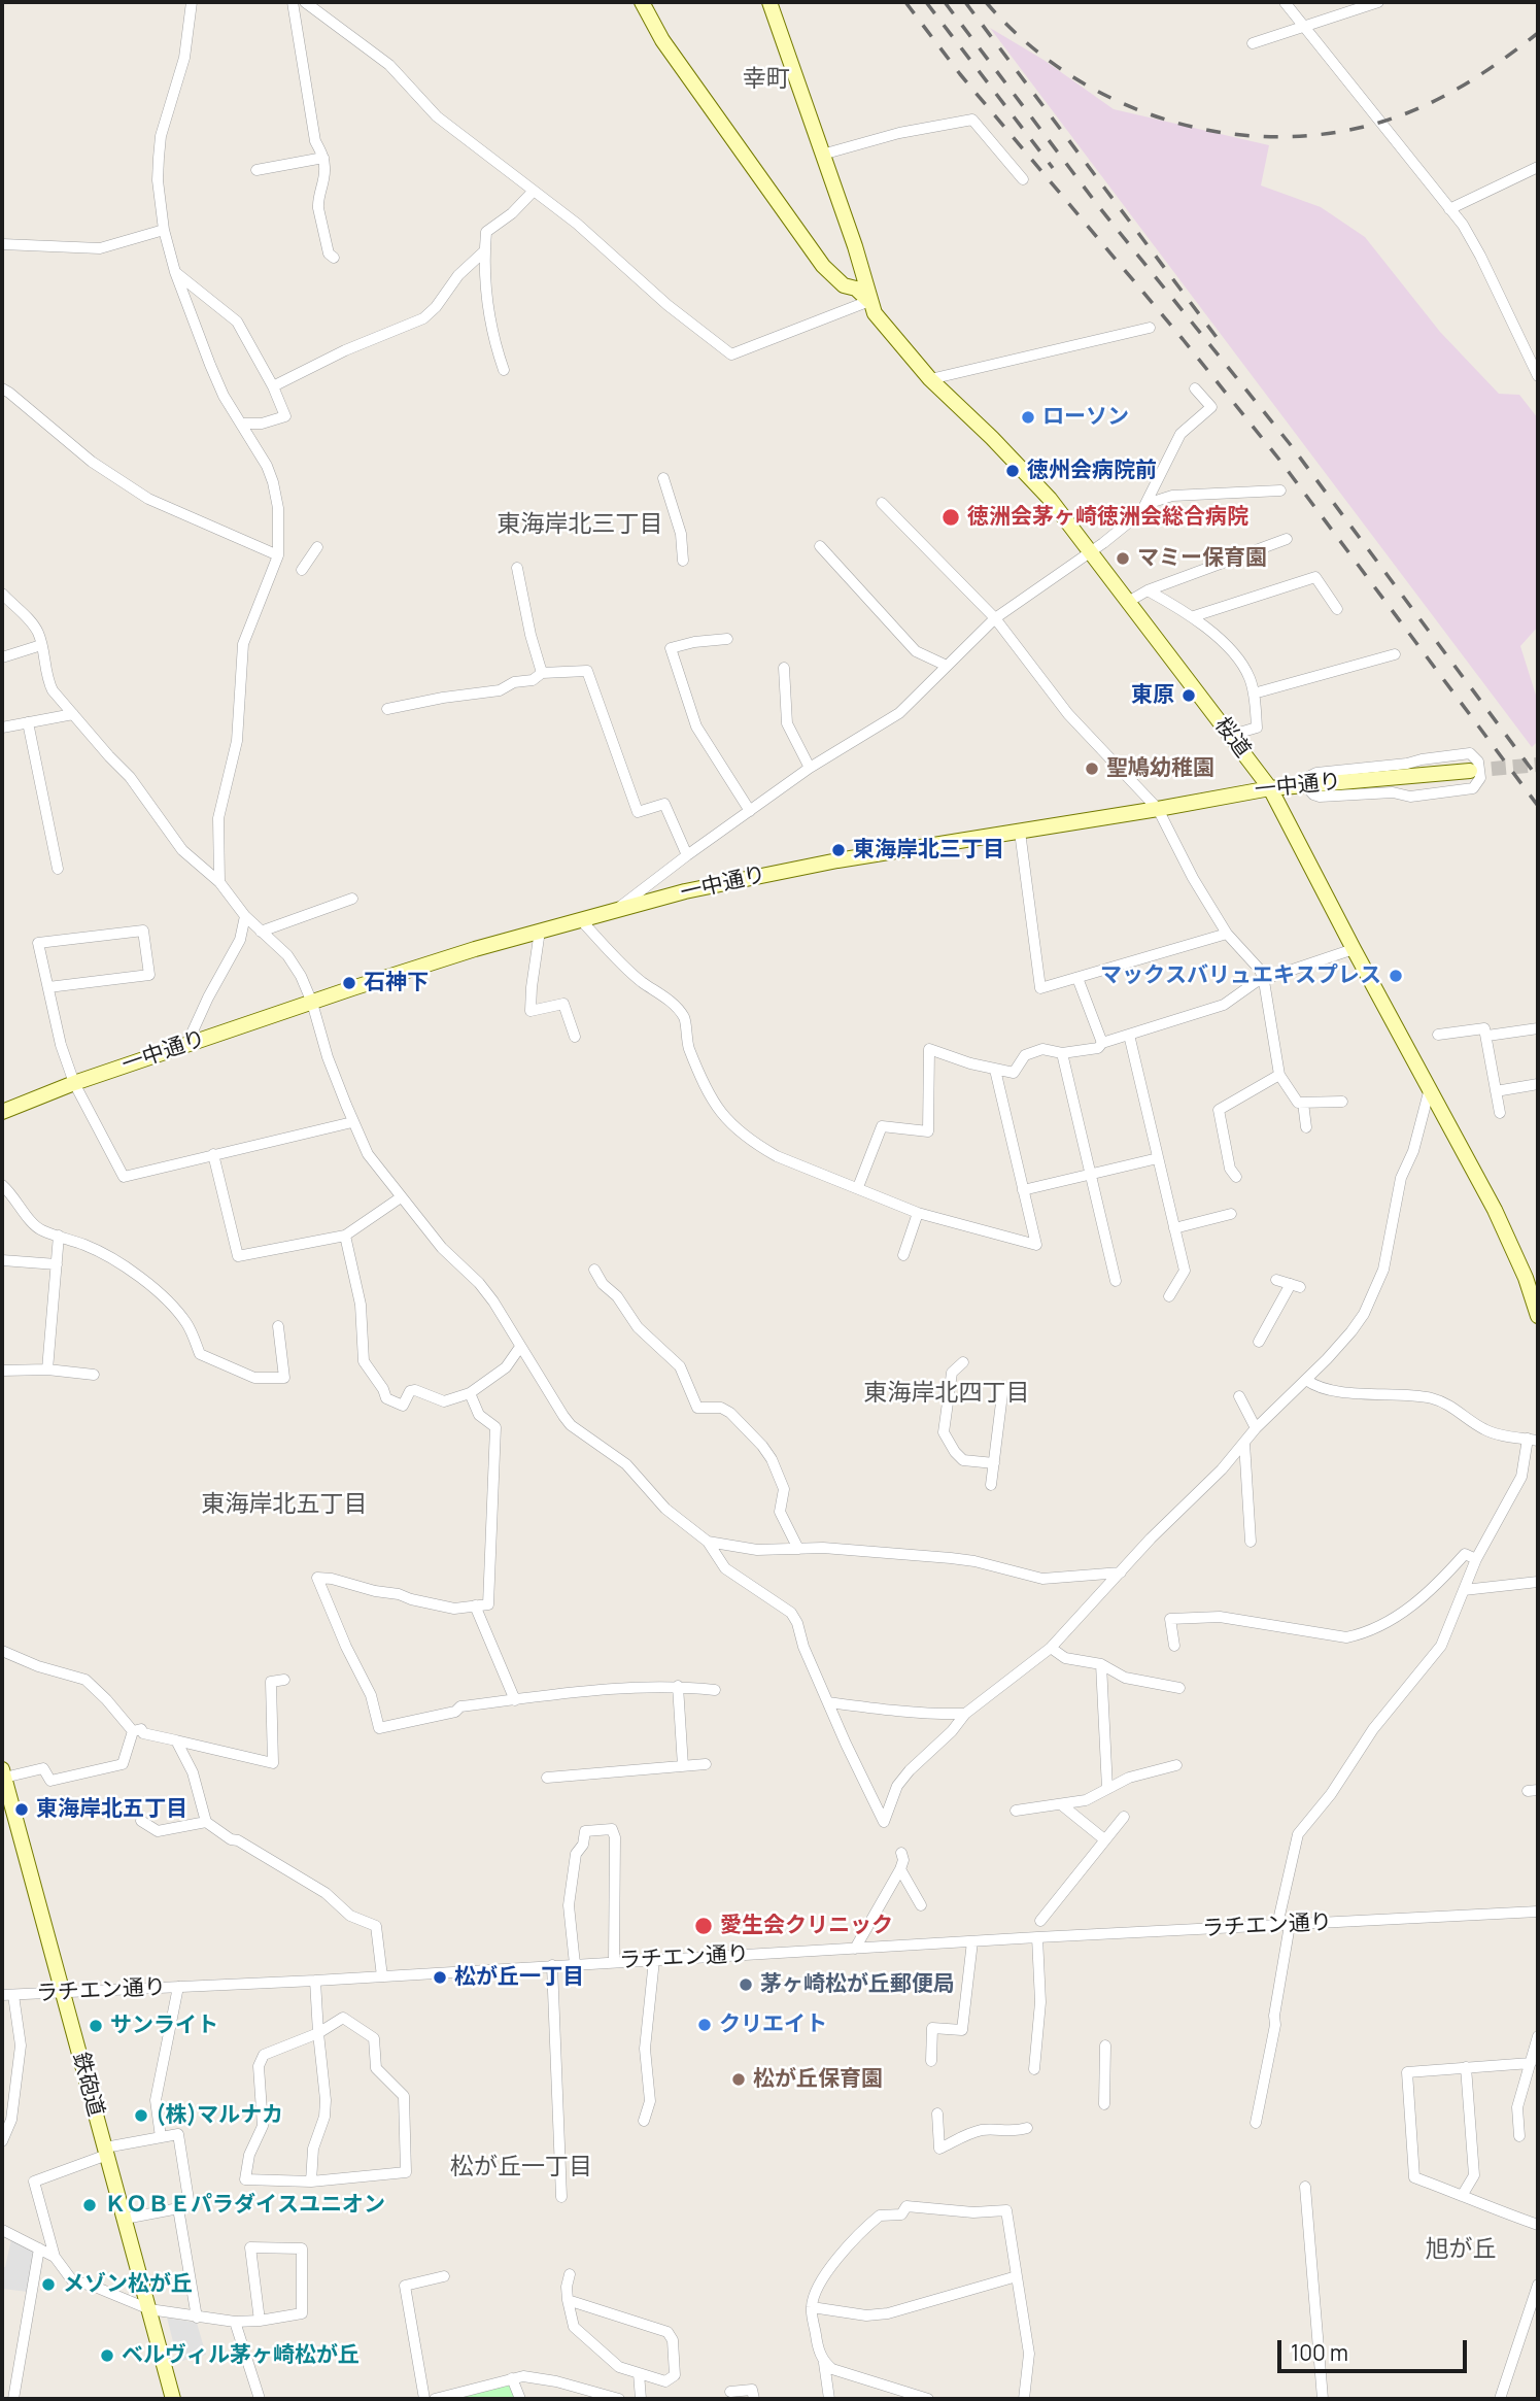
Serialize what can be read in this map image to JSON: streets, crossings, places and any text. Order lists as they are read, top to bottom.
{
  "streets": {
    "street": [
      "桜道",
      "一中通り",
      "ラチエン通り",
      "鉄砲道"
    ]
  },
  "crossings": [
    ["桜道", "一中通り"],
    ["ラチエン通り", "鉄砲道"]
  ],
  "districts": [
    "幸町",
    "東海岸北三丁目",
    "東海岸北四丁目",
    "東海岸北五丁目",
    "松が丘一丁目",
    "旭が丘"
  ],
  "places": [
    "ローソン",
    "徳州会病院前",
    "徳洲会茅ヶ崎徳洲会総合病院",
    "マミー保育園",
    "東原",
    "聖鳩幼稚園",
    "東海岸北三丁目",
    "マックスバリュエキスプレス",
    "石神下",
    "東海岸北五丁目",
    "愛生会クリニック",
    "松が丘一丁目",
    "茅ヶ崎松が丘郵便局",
    "クリエイト",
    "サンライト",
    "松が丘保育園",
    "(株)マルナカ",
    "ＫＯＢＥパラダイスユニオン",
    "メゾン松が丘",
    "ベルヴィル茅ヶ崎松が丘"
  ],
  "scale_bar": "100 m"
}
